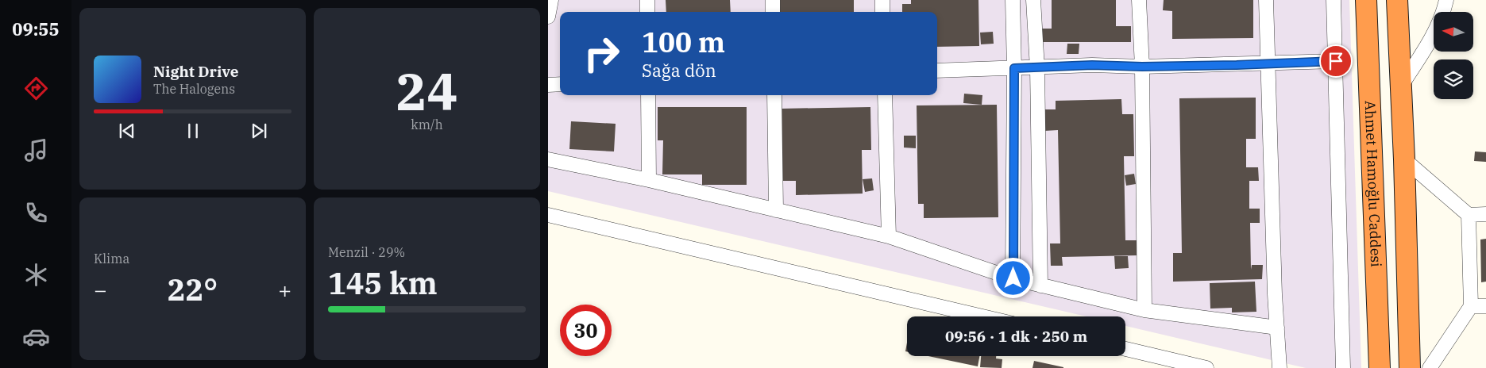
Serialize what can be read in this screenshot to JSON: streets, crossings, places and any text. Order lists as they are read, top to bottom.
{
  "streets": {
    "highway": ["Ahmet Hamoğlu Caddesi"]
  },
  "north": "left",
  "page": {
    "tabs": "09:55",
    "tile": [
      ["24", "km/h"],
      "Klima",
      ["Menzil · 29%", "145 km"]
    ],
    "turn": ["100 m", "Sağa dön"],
    "song": ["Night Drive", "The Halogens"],
    "heat": ["−", "22°", "+"],
    "limit": "30",
    "trip": "09:56 · 1 dk · 250 m"
  }
}
